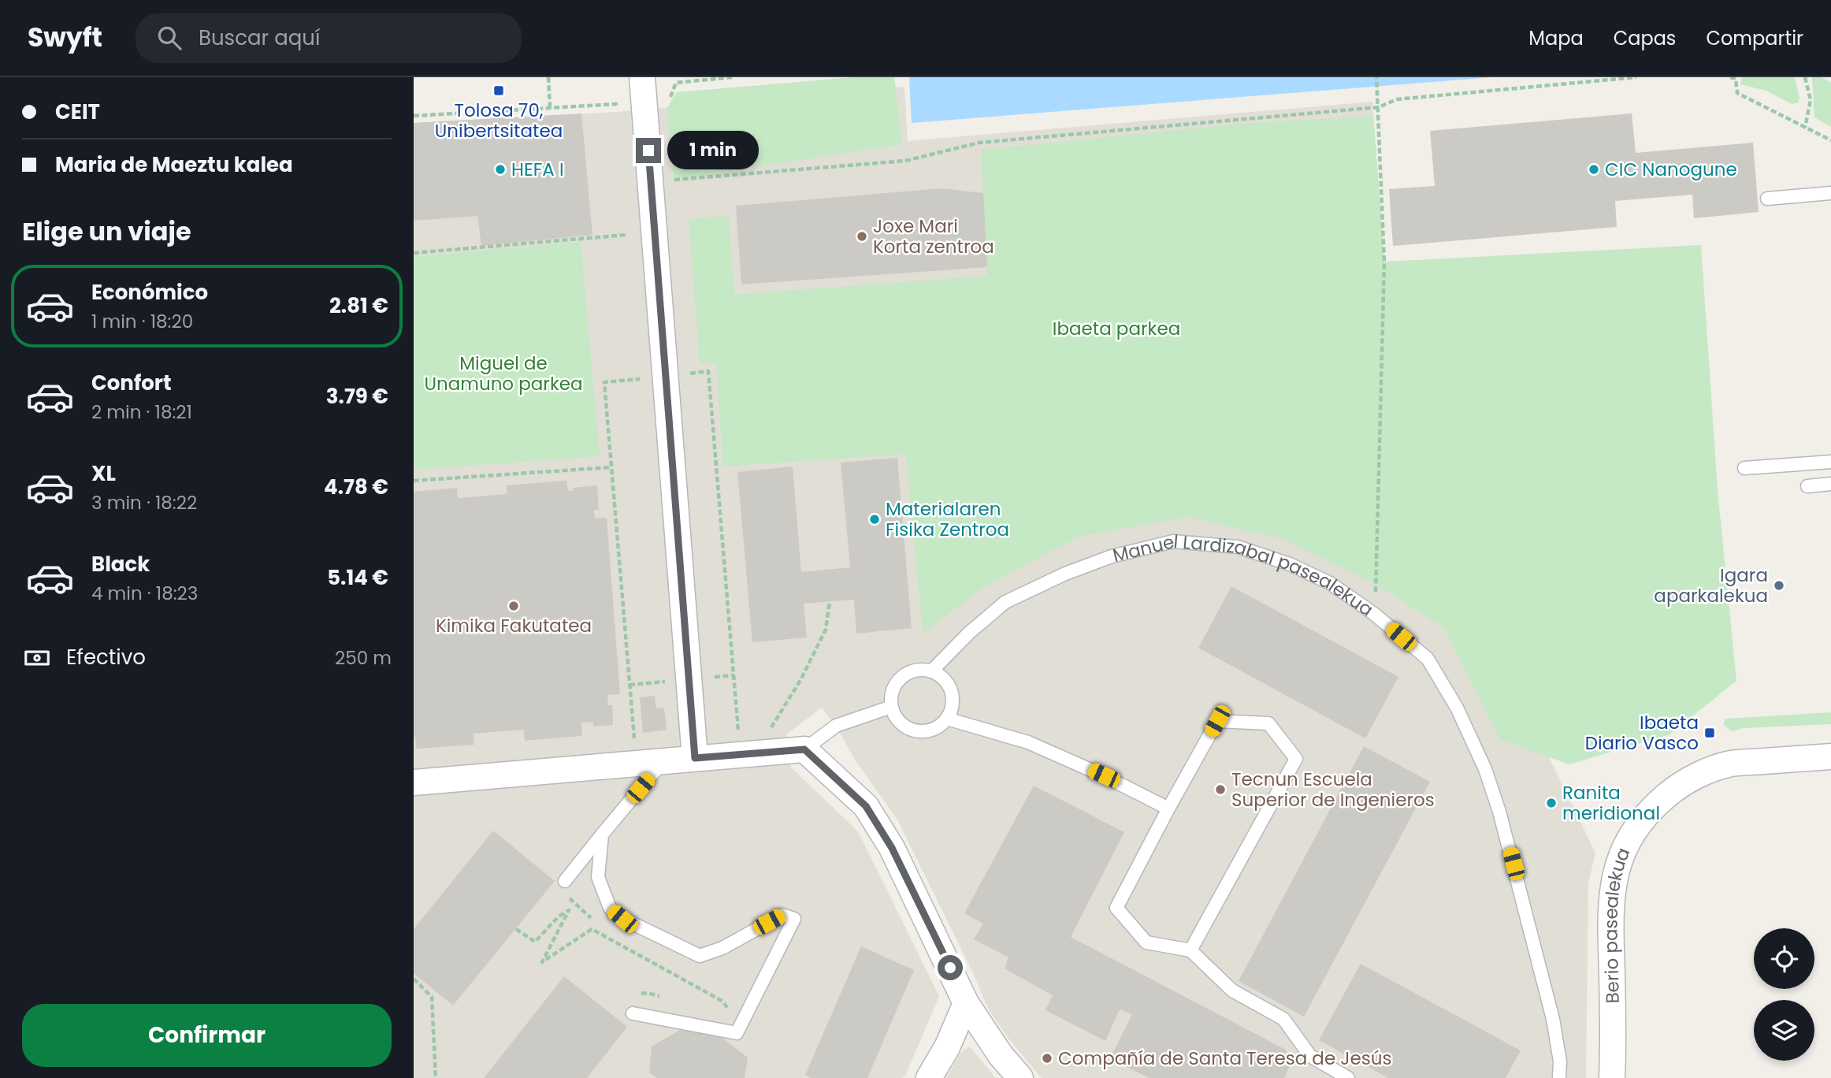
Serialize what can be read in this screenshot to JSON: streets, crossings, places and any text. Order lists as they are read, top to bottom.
{
  "streets": {
    "street": ["Berio pasealekua"],
    "lane": ["Manuel Lardizabal pasealekua"]
  },
  "parks": ["Ibaeta parkea", "Miguel de Unamuno parkea"],
  "places": {
    "transit": ["Tolosa 70, Unibertsitatea", "Ibaeta Diario Vasco"],
    "other": [
      "HEFA I",
      "CIC Nanogune",
      "Joxe Mari Korta zentroa",
      "Materialaren Fisika Zentroa",
      "Igara aparkalekua",
      "Kimika Fakutatea",
      "Tecnun Escuela Superior de Ingenieros",
      "Ranita meridional",
      "Compañía de Santa Teresa de Jesús"
    ]
  },
  "page": {
    "header": "Swyft",
    "search": "Buscar aquí",
    "nav": ["Mapa", "Capas", "Compartir"],
    "banner": ["CEIT", "Maria de Maeztu kalea"],
    "bubble": "1 min",
    "heading": "Elige un viaje",
    "list": [
      {
        "name": "Económico",
        "note": "1 min · 18:20",
        "value": "2.81 €"
      },
      {
        "name": "Confort",
        "note": "2 min · 18:21",
        "value": "3.79 €"
      },
      {
        "name": "XL",
        "note": "3 min · 18:22",
        "value": "4.78 €"
      },
      {
        "name": "Black",
        "note": "4 min · 18:23",
        "value": "5.14 €"
      }
    ],
    "pay": ["Efectivo", "250 m"],
    "buttons": "Confirmar"
  }
}
